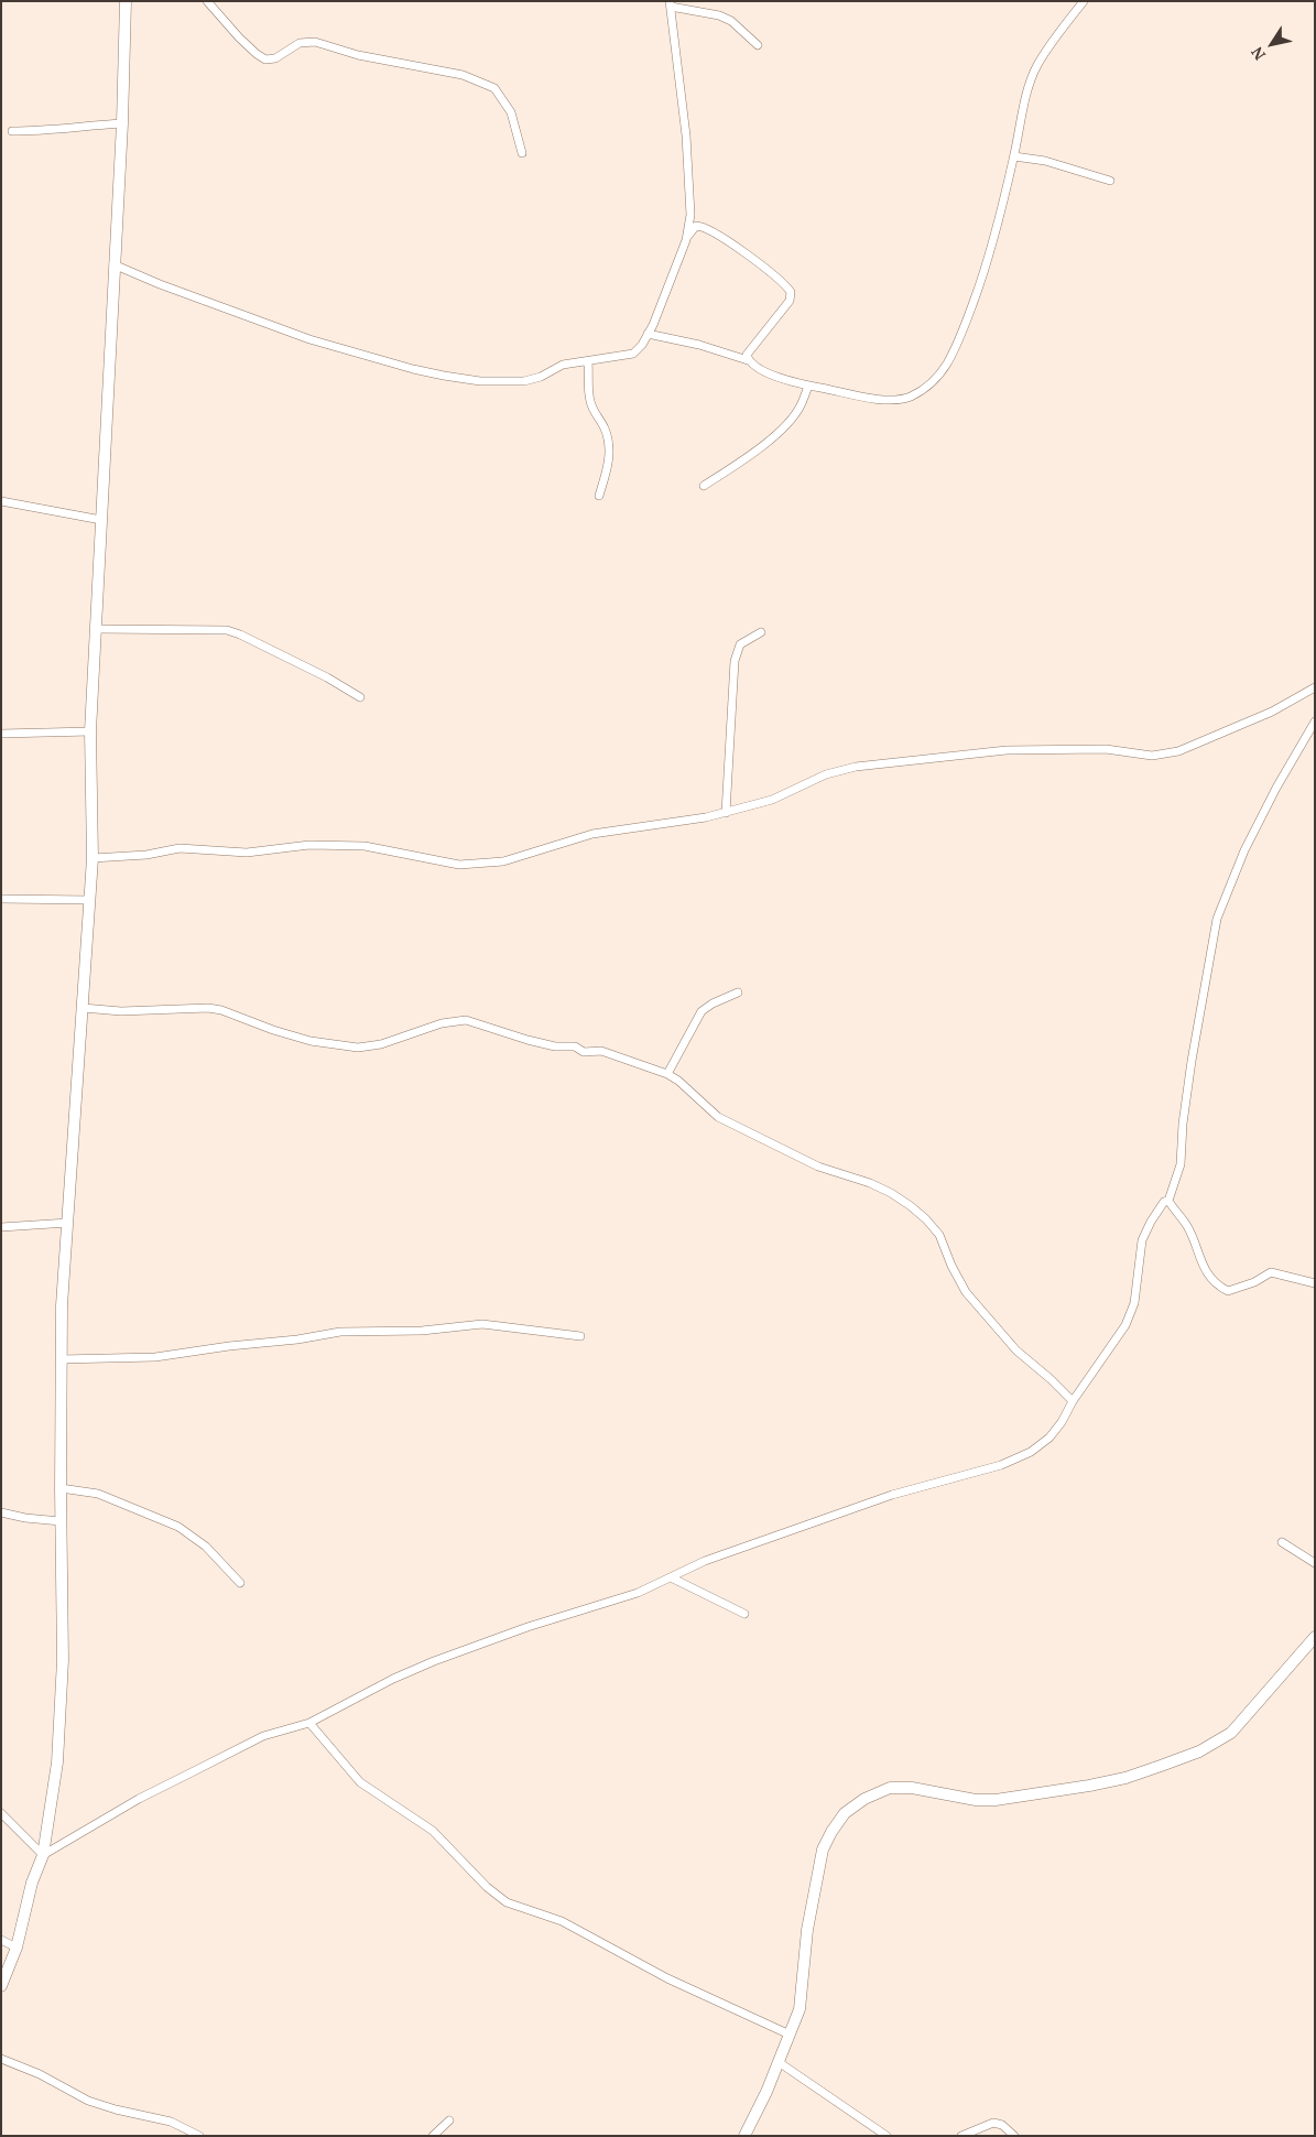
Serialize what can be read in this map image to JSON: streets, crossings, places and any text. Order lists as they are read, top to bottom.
{
  "north": "bottom left"
}
